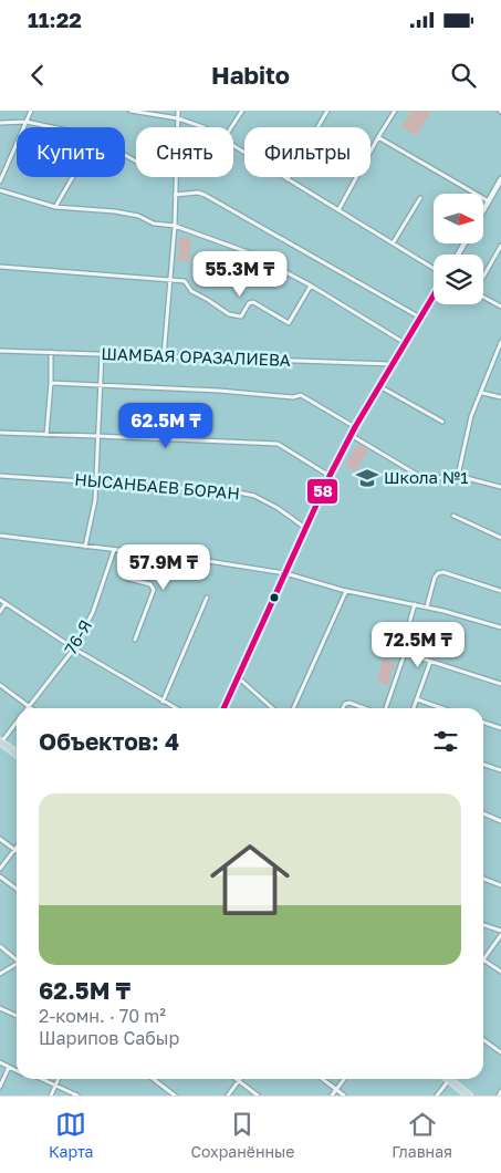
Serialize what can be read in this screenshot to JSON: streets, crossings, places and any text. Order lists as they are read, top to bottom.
{
  "streets": {
    "street": ["ШАМБАЯ ОРАЗАЛИЕВА", "НЫСАНБАЕВ БОРАН", "76-Я"]
  },
  "places": {
    "school or university": ["Школа №1"]
  },
  "lines": ["transit line 58"],
  "north": "right",
  "page": {
    "status": "11:22",
    "header": "Habito",
    "chip": ["Купить", "Снять", "Фильтры"],
    "price": [
      "55.3M ₸",
      "62.5M ₸",
      "57.9M ₸",
      "72.5M ₸"
    ],
    "heading": "Объектов: 4",
    "list": [
      {
        "name": "62.5M ₸",
        "note": "2-комн. · 70 m² · Шарипов Сабыр"
      }
    ],
    "tabs": ["Карта", "Сохранённые", "Главная"]
  }
}
